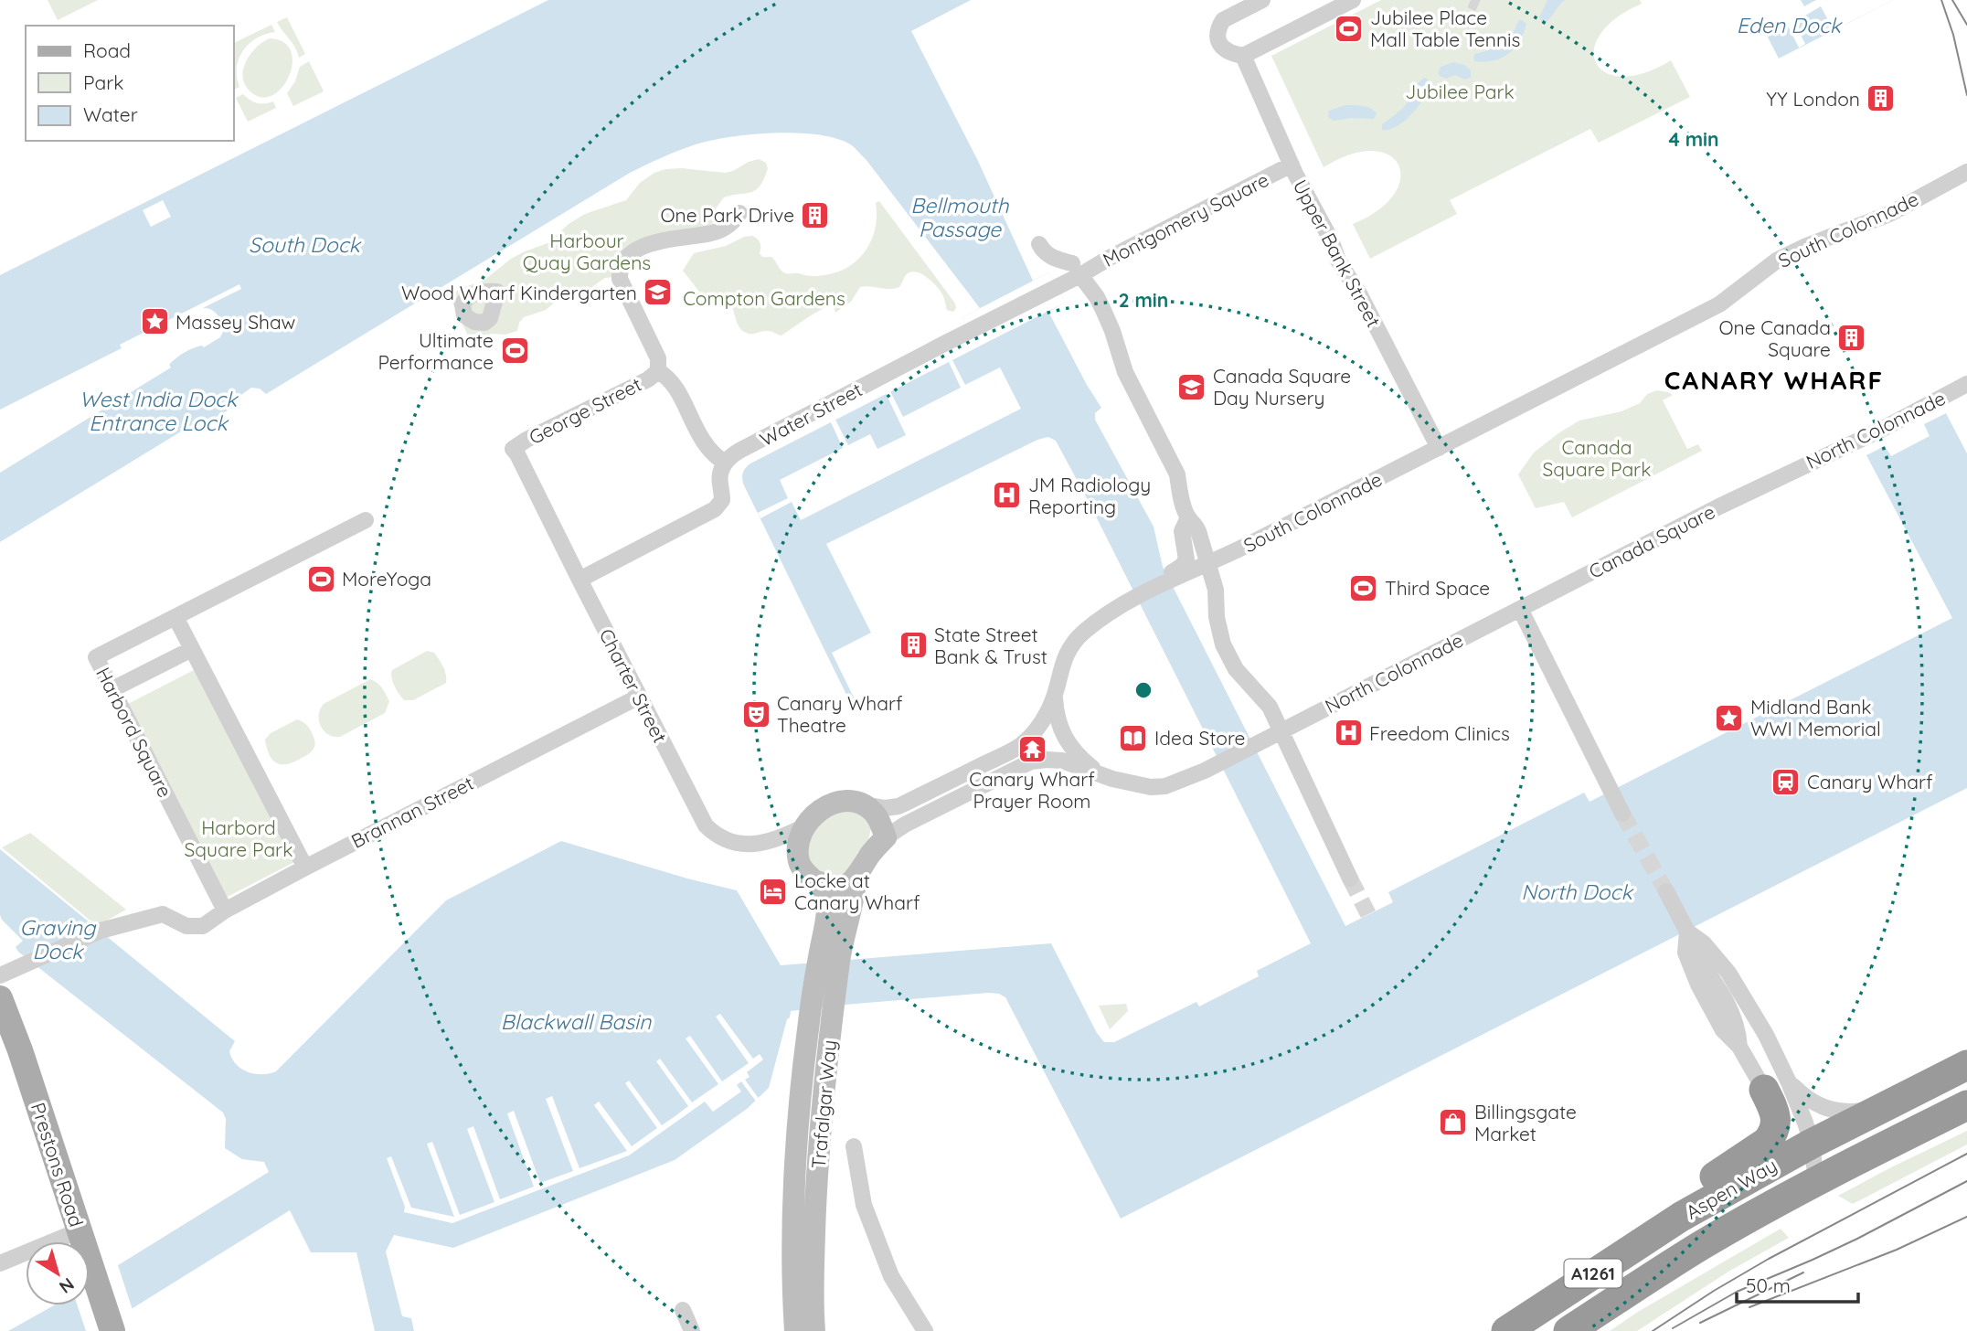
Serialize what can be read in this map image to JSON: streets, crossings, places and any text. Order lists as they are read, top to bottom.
{
  "streets": {
    "highway": ["Aspen Way", "A1261"],
    "main road": ["Prestons Road"],
    "street": [
      "Montgomery Square",
      "South Colonnade",
      "Upper Bank Street",
      "George Street",
      "Water Street",
      "North Colonnade",
      "Canada Square",
      "Charter Street",
      "Harbord Square",
      "Brannan Street",
      "Trafalgar Way"
    ]
  },
  "crossings": [
    ["Montgomery Square", "Upper Bank Street"],
    ["Montgomery Square", "Water Street"],
    ["South Colonnade", "Upper Bank Street"],
    ["George Street", "Charter Street"],
    ["North Colonnade", "Canada Square"],
    ["North Colonnade", "Charter Street"],
    ["North Colonnade", "Trafalgar Way"],
    ["Charter Street", "Brannan Street"],
    ["Charter Street", "Trafalgar Way"],
    ["Harbord Square", "Brannan Street"]
  ],
  "districts": ["CANARY WHARF"],
  "water": [
    "Eden Dock",
    "Bellmouth Passage",
    "South Dock",
    "West India Dock Entrance Lock",
    "North Dock",
    "Graving Dock",
    "Blackwall Basin"
  ],
  "parks": [
    "Jubilee Park",
    "Harbour Quay Gardens",
    "Compton Gardens",
    "Canada Square Park",
    "Harbord Square Park"
  ],
  "places": {
    "sports": [
      "Jubilee Place Mall Table Tennis",
      "Ultimate Performance",
      "MoreYoga",
      "Third Space"
    ],
    "building": [
      "YY London",
      "One Park Drive",
      "One Canada Square",
      "State Street Bank & Trust"
    ],
    "school or university": ["Wood Wharf Kindergarten", "Canada Square Day Nursery"],
    "place": ["Massey Shaw", "Midland Bank WWI Memorial"],
    "hospital": ["JM Radiology Reporting", "Freedom Clinics"],
    "theatre": ["Canary Wharf Theatre"],
    "library": ["Idea Store"],
    "temple": ["Canary Wharf Prayer Room"],
    "station": ["Canary Wharf"],
    "hotel": ["Locke at Canary Wharf"],
    "shop": ["Billingsgate Market"]
  },
  "legend": ["Road", "Park", "Water"],
  "scale_bar": "50 m",
  "north": "bottom right",
  "rings": ["4 min", "2 min"]
}
